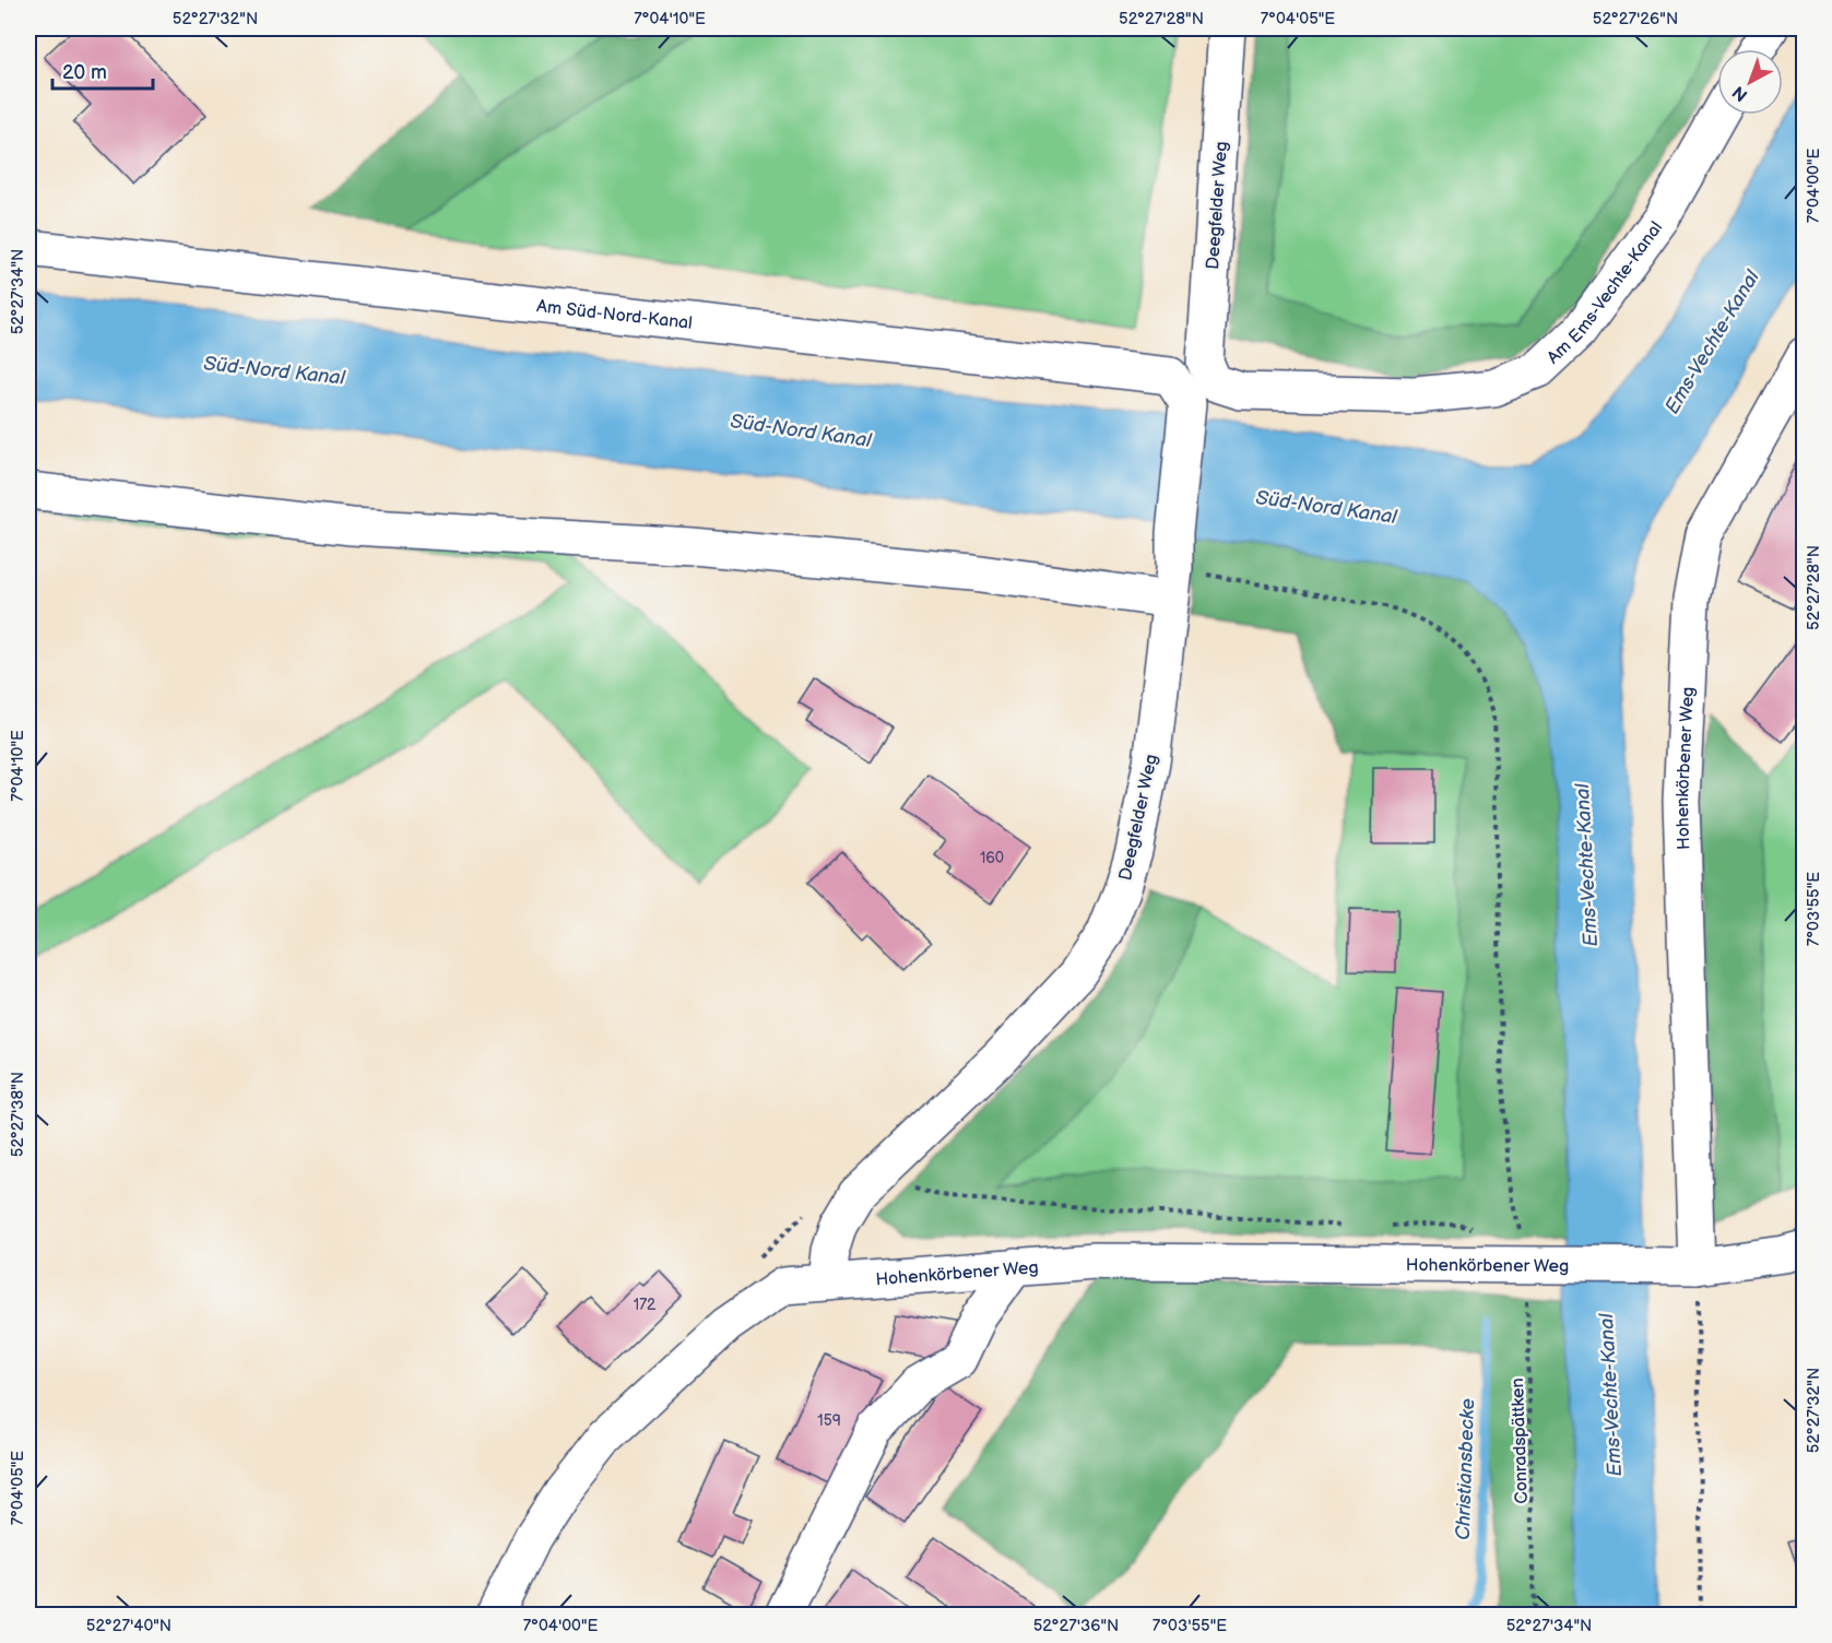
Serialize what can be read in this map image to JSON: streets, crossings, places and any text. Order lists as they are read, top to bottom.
{
  "streets": {
    "street": [
      "Deegfelder Weg",
      "Am Ems-Vechte-Kanal",
      "Am Süd-Nord-Kanal",
      "Hohenkörbener Weg"
    ],
    "path": ["Conradspättken"]
  },
  "crossings": [
    ["Deegfelder Weg", "Am Ems-Vechte-Kanal"],
    ["Deegfelder Weg", "Am Süd-Nord-Kanal"],
    ["Deegfelder Weg", "Hohenkörbener Weg"],
    ["Deegfelder Weg", "Conradspättken"],
    ["Am Ems-Vechte-Kanal", "Am Süd-Nord-Kanal"],
    ["Hohenkörbener Weg", "Conradspättken"]
  ],
  "water": ["Ems-Vechte-Kanal", "Süd-Nord Kanal", "Christiansbecke"],
  "house_numbers": ["160", "172", "159"],
  "scale_bar": "20 m",
  "north": "bottom left",
  "coordinates": [
    "52°27'32\"N",
    "7°04'10\"E",
    "52°27'28\"N",
    "7°04'05\"E",
    "52°27'26\"N",
    "7°04'00\"E",
    "52°27'34\"N",
    "7°03'55\"E",
    "52°27'38\"N",
    "52°27'40\"N",
    "52°27'36\"N"
  ]
}
